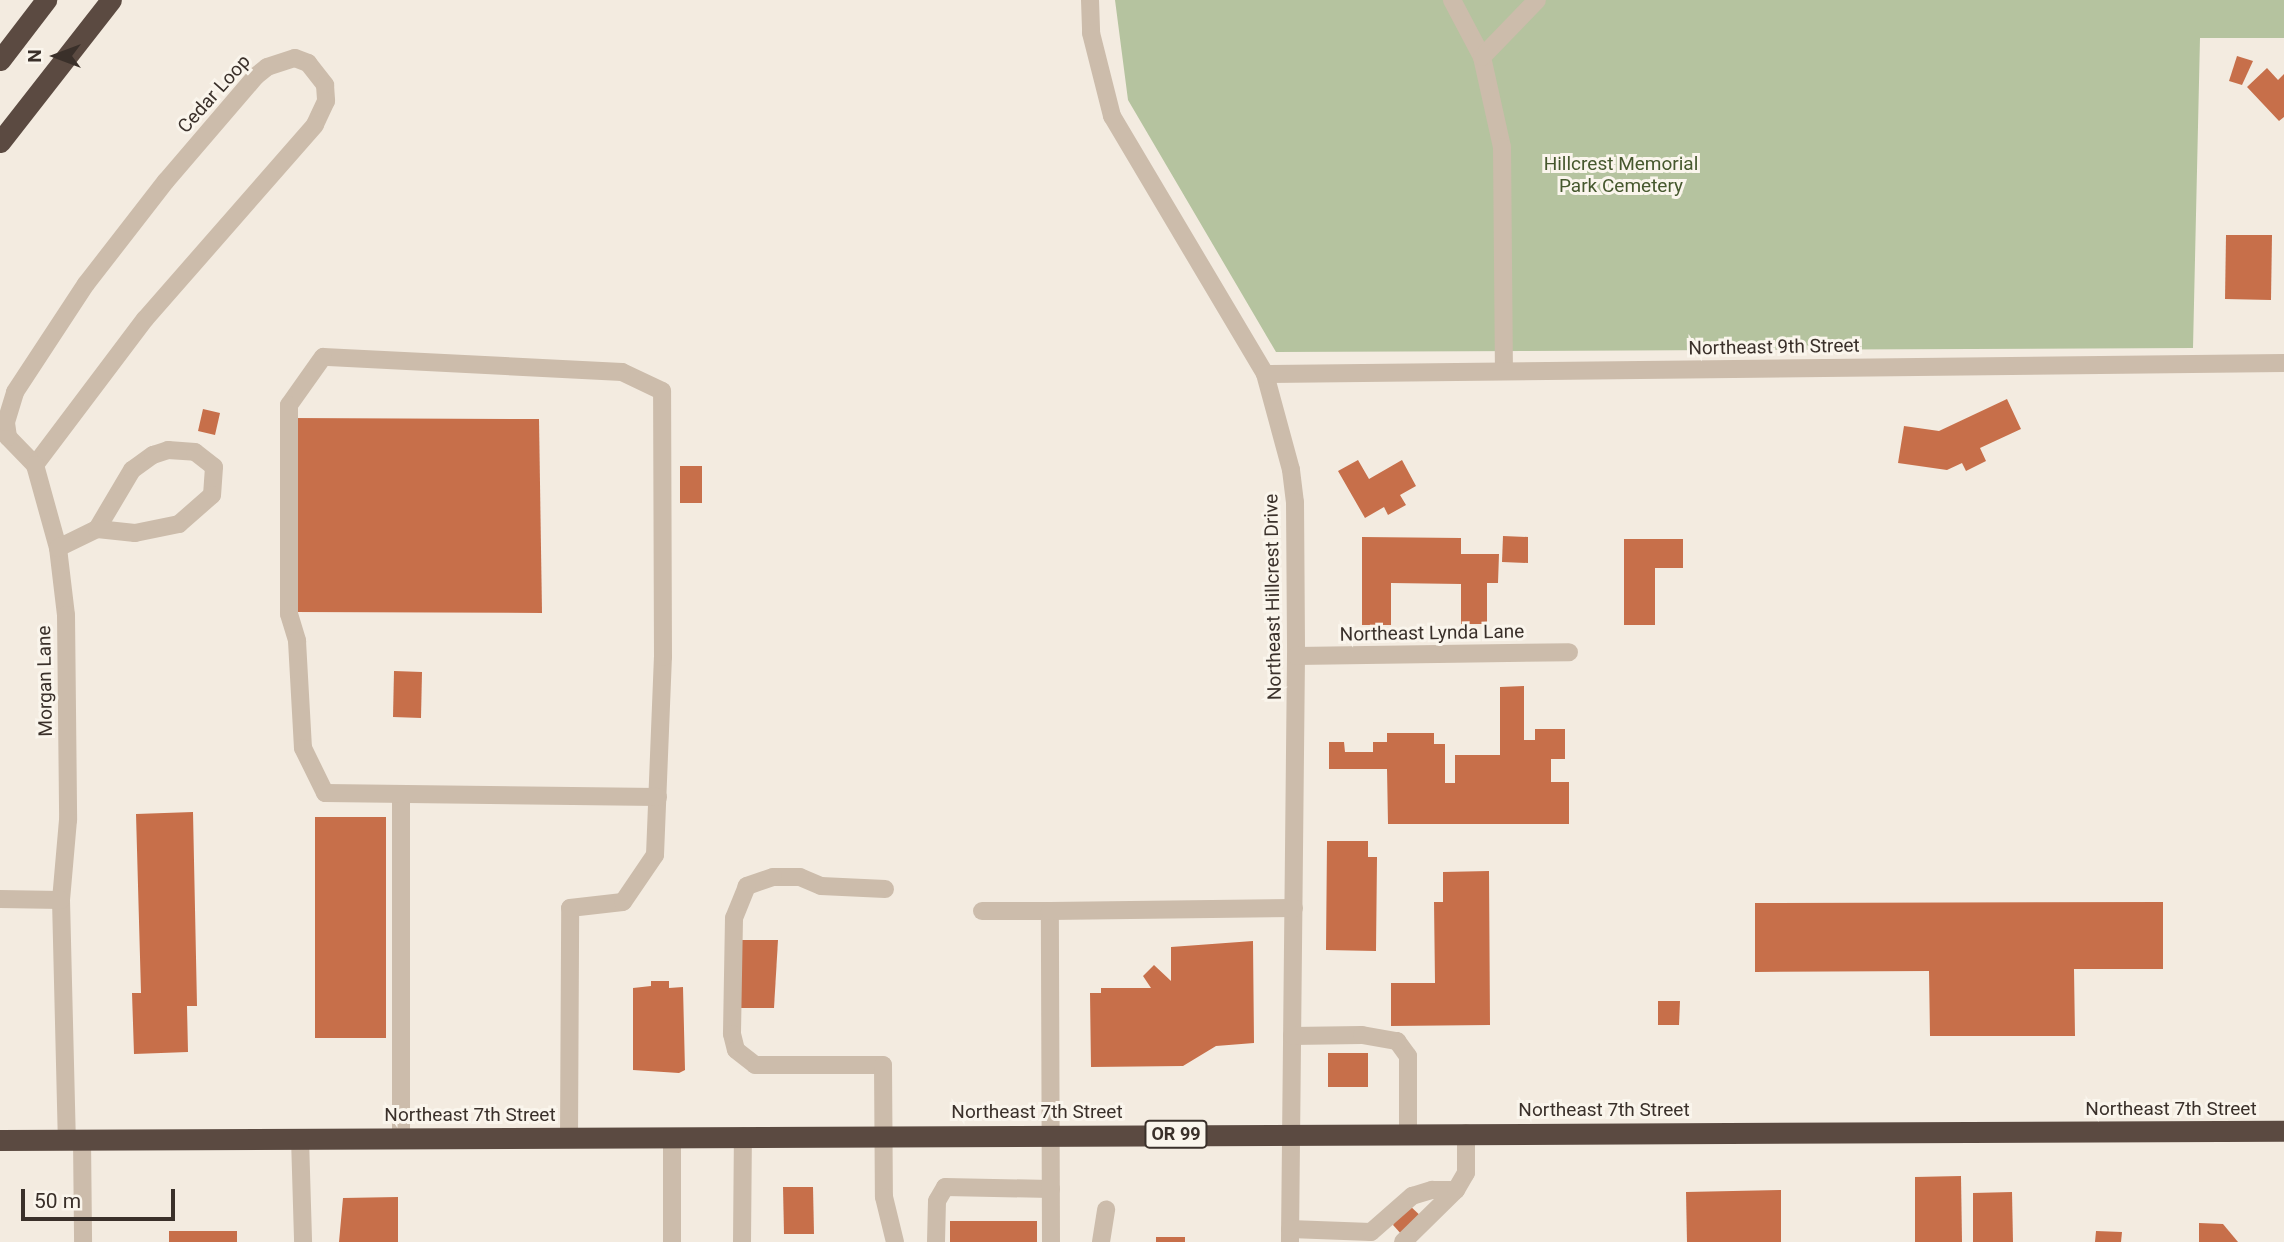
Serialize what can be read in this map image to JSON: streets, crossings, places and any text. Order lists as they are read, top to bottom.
{
  "streets": {
    "highway": ["Northeast 7th Street", "OR 99"],
    "street": [
      "Cedar Loop",
      "Northeast 9th Street",
      "Northeast Hillcrest Drive",
      "Northeast Lynda Lane",
      "Morgan Lane"
    ]
  },
  "crossings": [
    ["Cedar Loop", "Morgan Lane"],
    ["Northeast 9th Street", "Northeast Hillcrest Drive"],
    ["Northeast Hillcrest Drive", "Northeast Lynda Lane"],
    ["Northeast Hillcrest Drive", "Northeast 7th Street"],
    ["Morgan Lane", "Northeast 7th Street"]
  ],
  "parks": ["Hillcrest Memorial Park Cemetery"],
  "scale_bar": "50 m",
  "north": "left"
}
